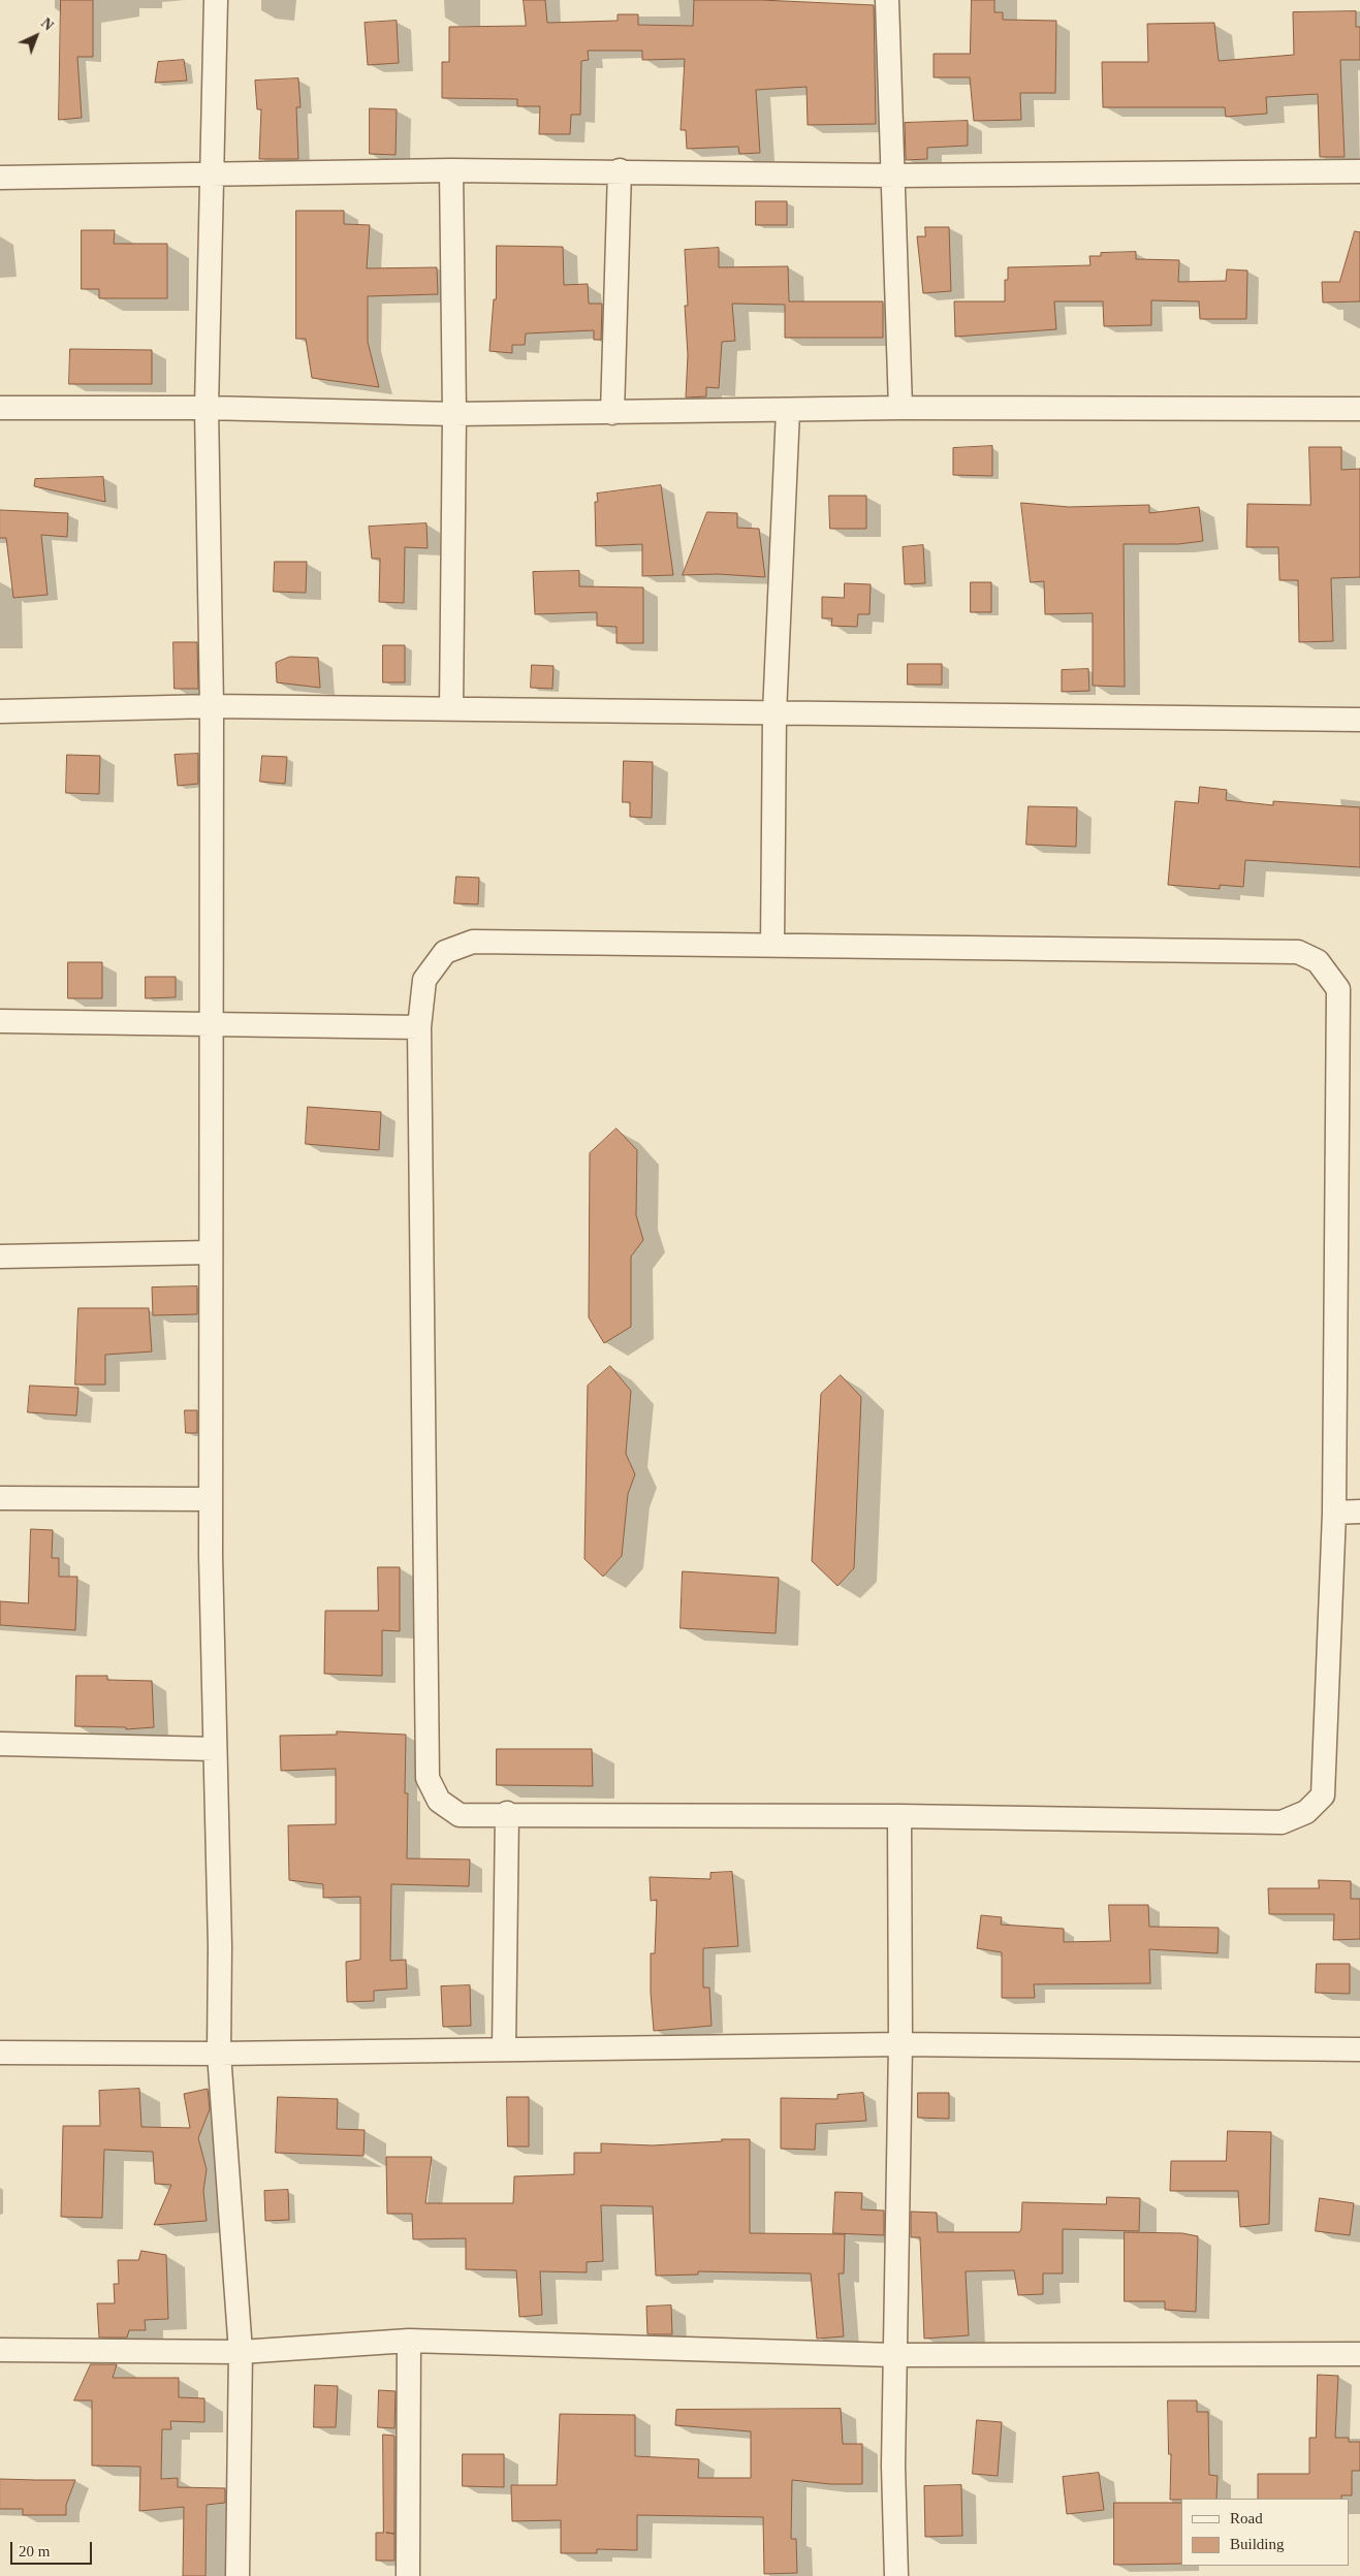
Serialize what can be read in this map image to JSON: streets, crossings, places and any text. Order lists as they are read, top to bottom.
{
  "legend": ["Road", "Building"],
  "scale_bar": "20 m",
  "north": "top right"
}
